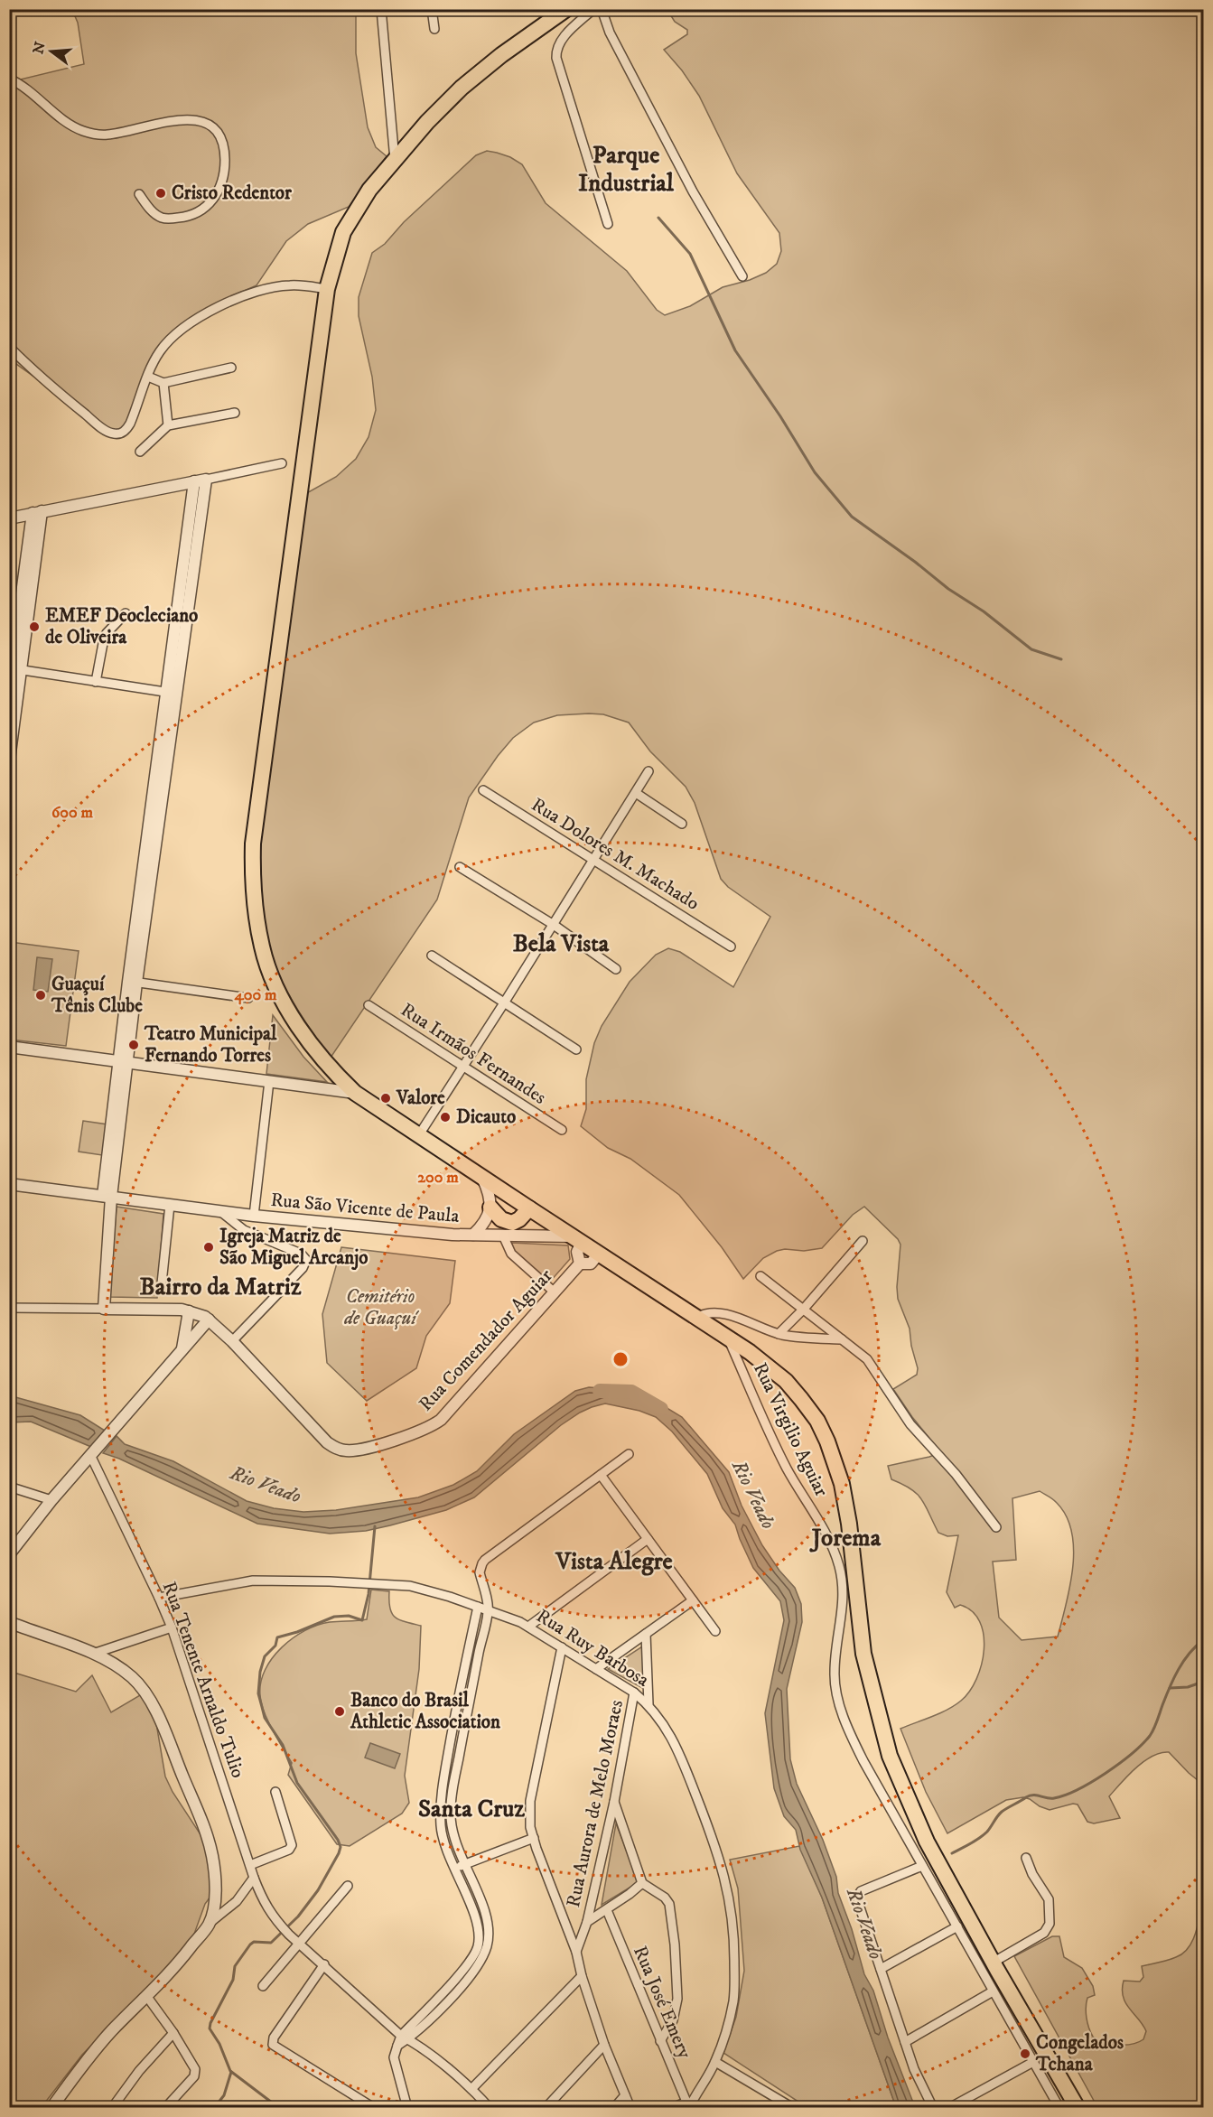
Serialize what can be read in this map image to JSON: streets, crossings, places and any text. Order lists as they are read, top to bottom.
{
  "streets": {
    "street": [
      "Rua Dolores M. Machado",
      "Rua Irmãos Fernandes",
      "Rua São Vicente de Paula",
      "Rua Comendador Aguiar",
      "Rua Virgilio Aguiar",
      "Rua Ruy Barbosa",
      "Rua Tenente Arnaldo Tulio",
      "Rua Aurora de Melo Moraes",
      "Rua José Emery"
    ]
  },
  "crossings": [
    ["Rua Ruy Barbosa", "Rua Tenente Arnaldo Tulio"],
    ["Rua Ruy Barbosa", "Rua Aurora de Melo Moraes"],
    ["Rua Ruy Barbosa", "Rua José Emery"],
    ["Rua Aurora de Melo Moraes", "Rua José Emery"]
  ],
  "districts": [
    "Parque Industrial",
    "Bela Vista",
    "Bairro da Matriz",
    "Jorema",
    "Vista Alegre",
    "Santa Cruz"
  ],
  "water": ["Rio Veado"],
  "parks": ["Cemitério de Guaçuí"],
  "places": [
    "Cristo Redentor",
    "EMEF Deocleciano de Oliveira",
    "Guaçuí Tênis Clube",
    "Teatro Municipal Fernando Torres",
    "Valore",
    "Dicauto",
    "Igreja Matriz de São Miguel Arcanjo",
    "Banco do Brasil Athletic Association",
    "Congelados Tchana"
  ],
  "north": "left",
  "rings": ["600 m", "400 m", "200 m"]
}
